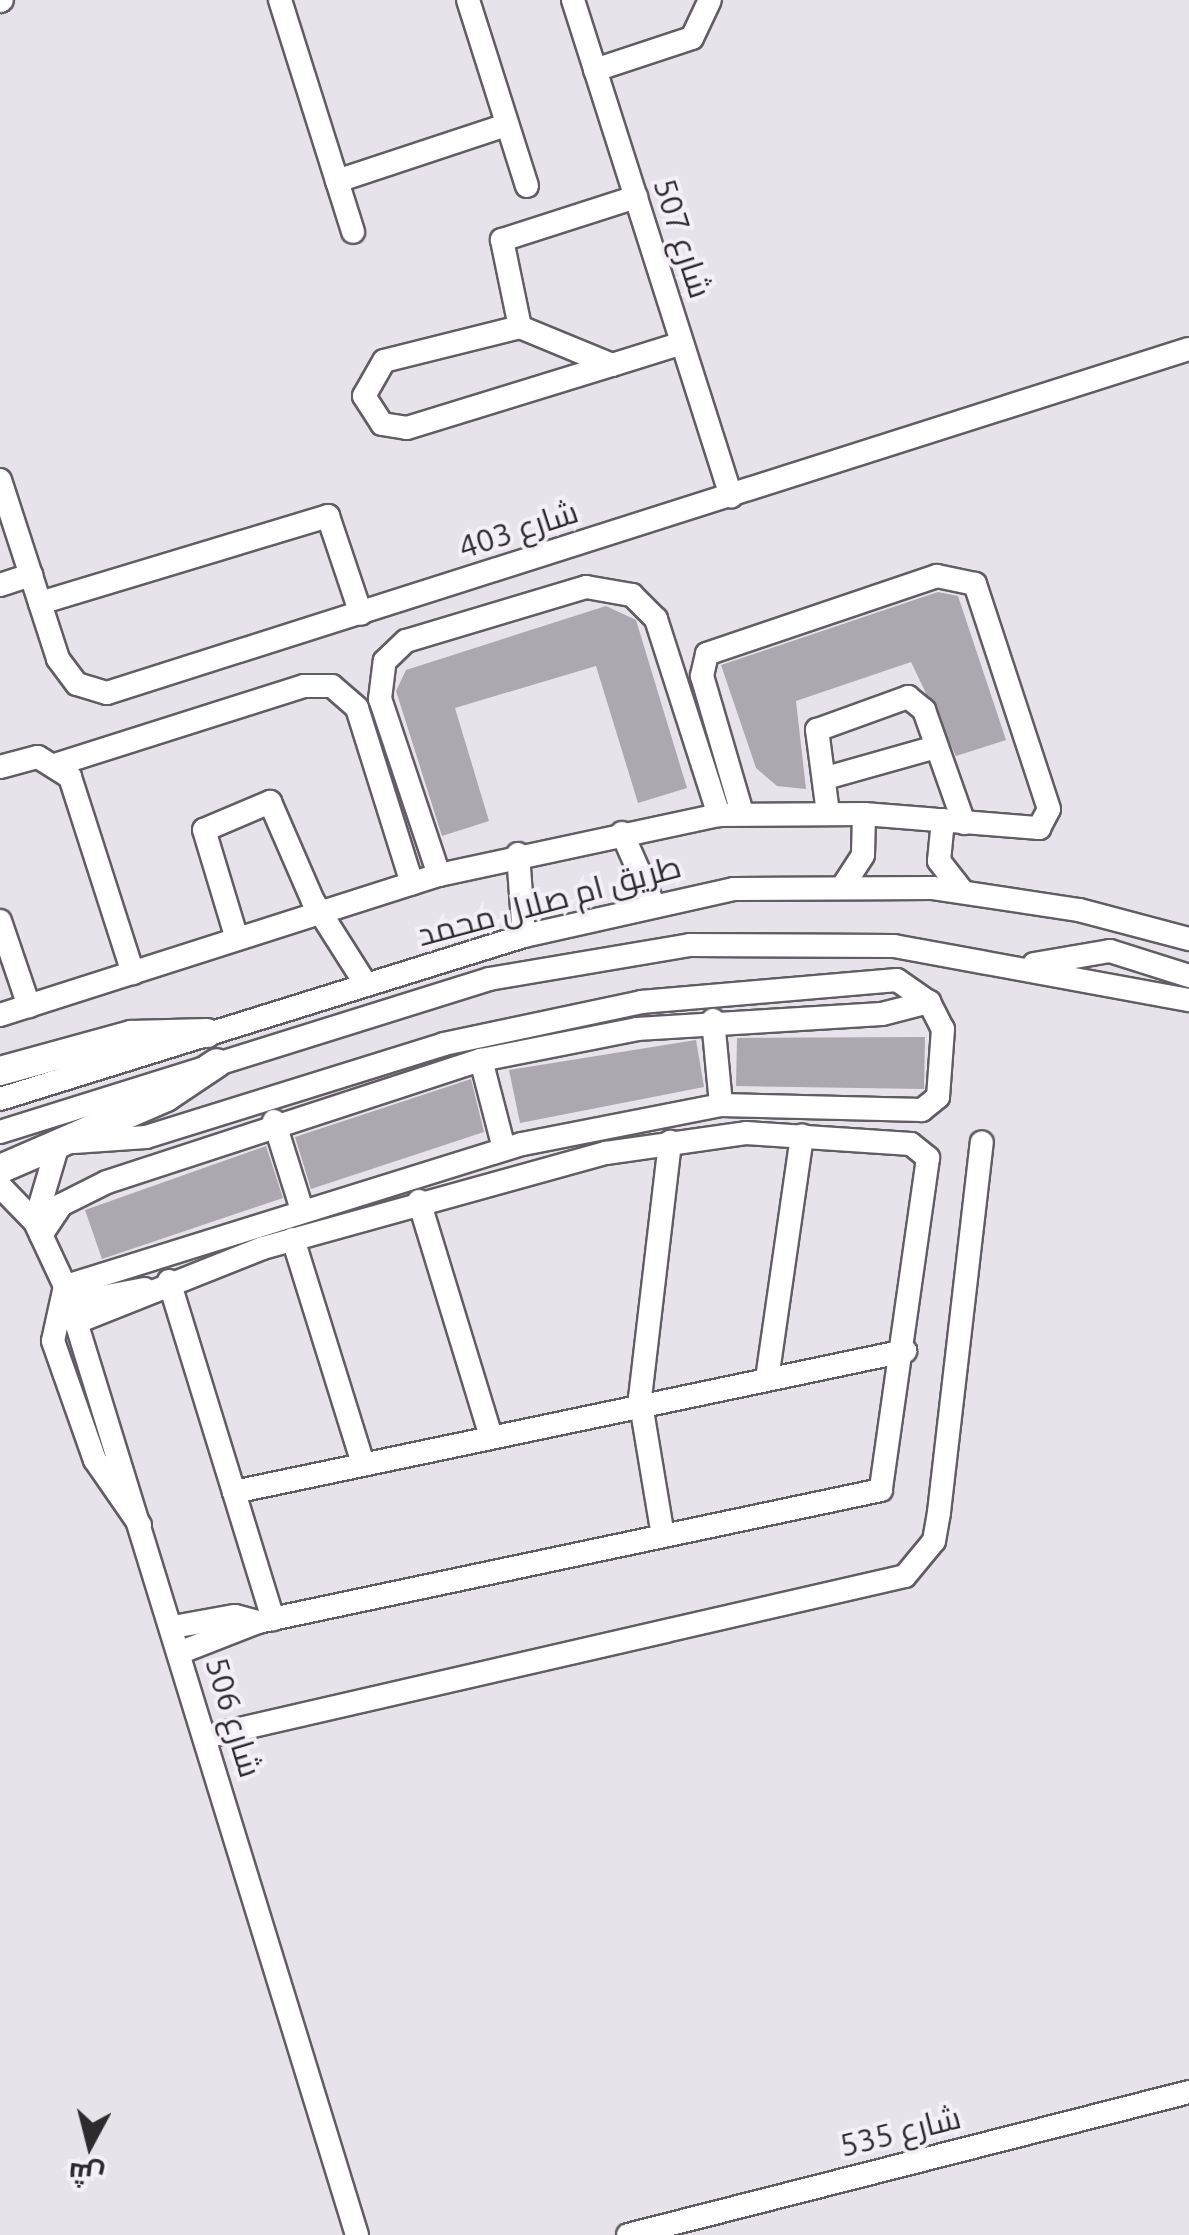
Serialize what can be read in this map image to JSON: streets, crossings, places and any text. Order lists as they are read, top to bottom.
{
  "streets": {
    "street": [
      "شارع 507",
      "شارع 403",
      "طريق ام صلال محمد",
      "شارع 506",
      "شارع 535"
    ]
  },
  "crossings": [
    ["شارع 507", "شارع 403"]
  ],
  "north": "bottom"
}
